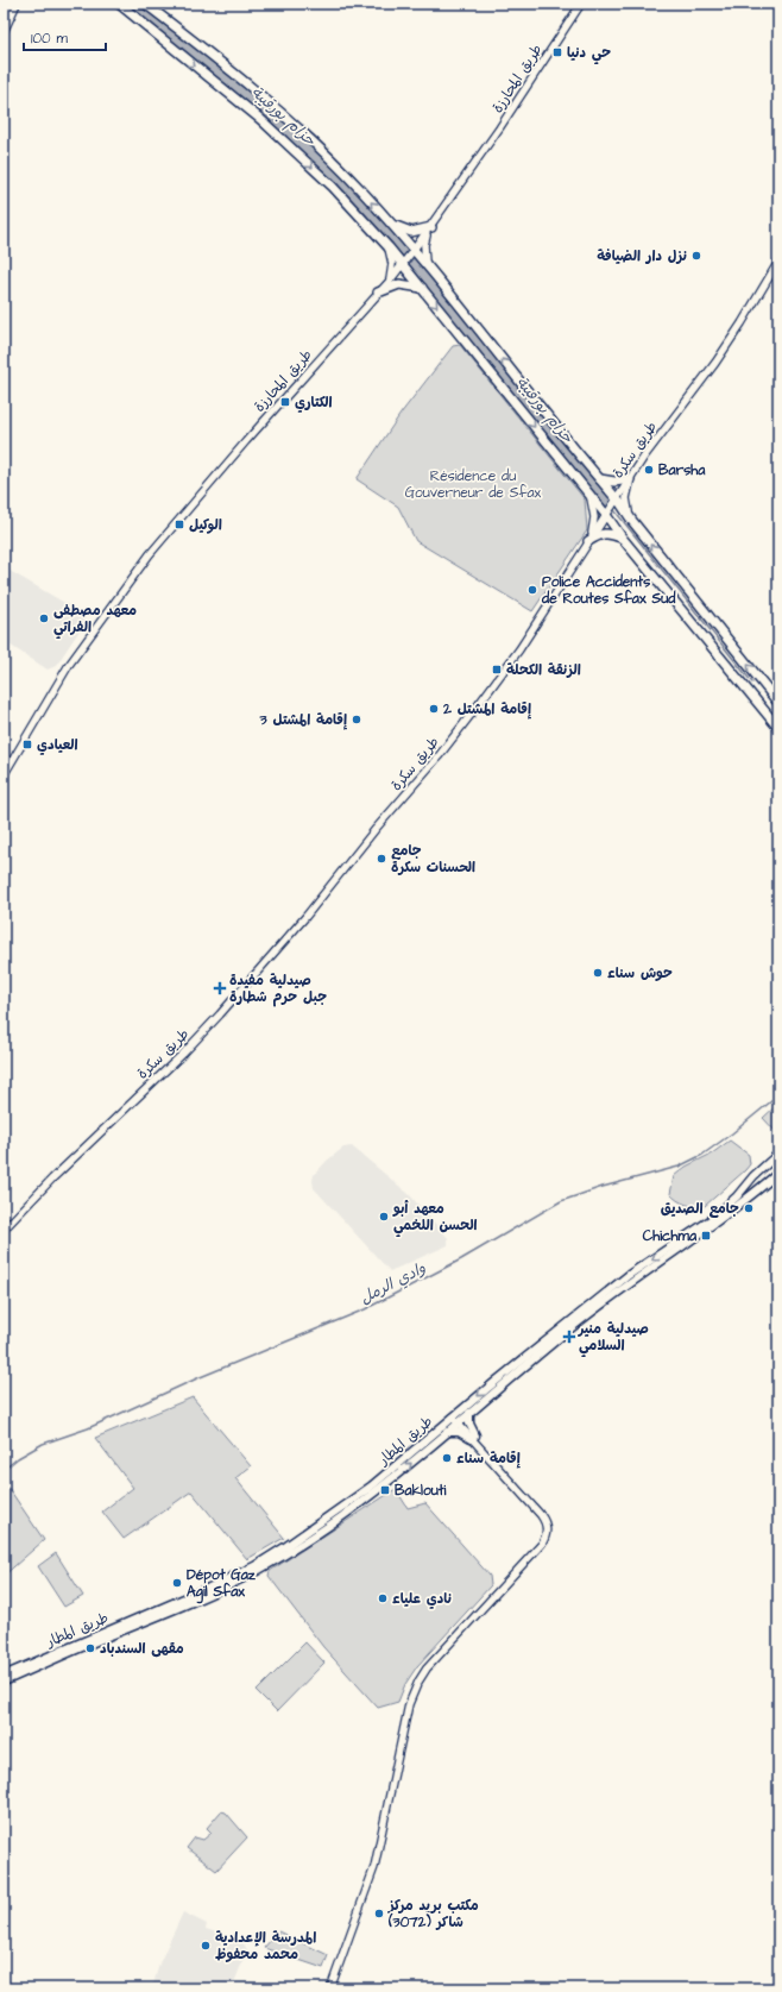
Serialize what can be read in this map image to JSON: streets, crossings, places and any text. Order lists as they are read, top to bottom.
{
  "streets": {
    "main road": ["طريق المحارزة", "طريق سكرة", "طريق المطار"]
  },
  "water": ["حزام بورقيبة", "وادي الرمل"],
  "parks": ["Résidence du Gouverneur de Sfax"],
  "places": {
    "transit": [
      "حي دنيا",
      "الكتاري",
      "الوكيل",
      "الزنقة الكحلة",
      "العيادي",
      "Chichma",
      "Baklouti"
    ],
    "other": [
      "نزل دار الضيافة",
      "Barsha",
      "Police Accidents de Routes Sfax Sud",
      "معهد مصطفى الفراتي",
      "إقامة المشتل 2",
      "إقامة المشتل 3",
      "جامع الحسنات سكرة",
      "حوش سناء",
      "جامع الصديق",
      "معهد أبو الحسن اللخمي",
      "إقامة سناء",
      "Dépot Gaz Agil Sfax",
      "نادي علياء",
      "مقهى السندباد",
      "مكتب بريد مركز شاكر (3072)",
      "المدرسة الإعدادية محمد محفوظ"
    ],
    "health": ["صيدلية مفيدة جبل حرم شطارة", "صيدلية منير السلامي"]
  },
  "scale_bar": "100 m"
}
